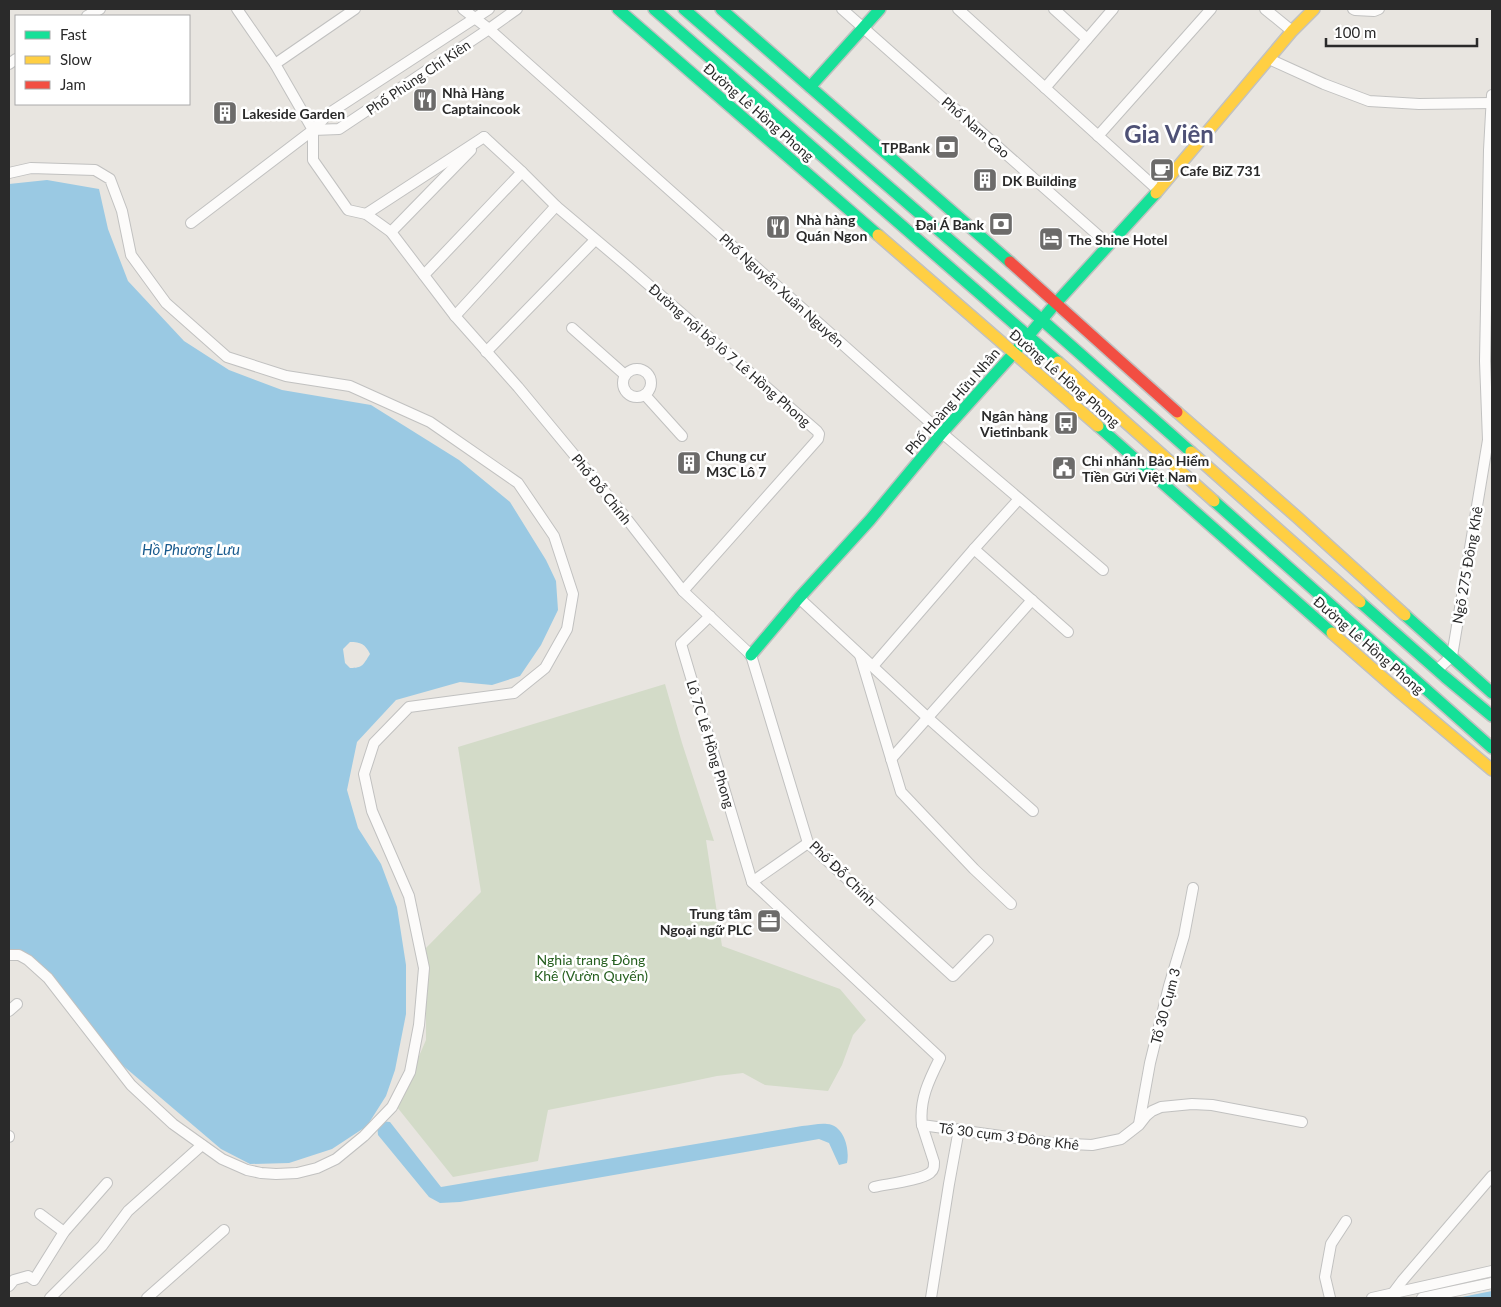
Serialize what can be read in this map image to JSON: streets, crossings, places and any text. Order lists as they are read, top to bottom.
{
  "streets": {
    "main road": ["Đường Lê Hồng Phong", "Phố Hoàng Hữu Nhân"],
    "street": [
      "Phố Phùng Chí Kiên",
      "Phố Nam Cao",
      "Phố Nguyễn Xuân Nguyên",
      "Đường nội bộ lô 7 Lê Hồng Phong",
      "Phố Đỗ Chính",
      "Ngõ 275 Đông Khê",
      "Lô 7C Lê Hồng Phong",
      "Tổ 30 Cụm 3",
      "Tổ 30 cụm 3 Đông Khê"
    ]
  },
  "crossings": [
    ["Phố Phùng Chí Kiên", "Phố Nguyễn Xuân Nguyên"],
    ["Phố Phùng Chí Kiên", "Phố Đỗ Chính"],
    ["Đường Lê Hồng Phong", "Phố Hoàng Hữu Nhân"],
    ["Phố Nam Cao", "Phố Hoàng Hữu Nhân"],
    ["Phố Nguyễn Xuân Nguyên", "Phố Hoàng Hữu Nhân"],
    ["Đường nội bộ lô 7 Lê Hồng Phong", "Phố Đỗ Chính"],
    ["Phố Hoàng Hữu Nhân", "Phố Đỗ Chính"],
    ["Phố Đỗ Chính", "Lô 7C Lê Hồng Phong"],
    ["Lô 7C Lê Hồng Phong", "Tổ 30 cụm 3 Đông Khê"],
    ["Tổ 30 Cụm 3", "Tổ 30 cụm 3 Đông Khê"]
  ],
  "districts": ["Gia Viên"],
  "water": ["Hồ Phương Lưu"],
  "parks": ["Nghia trang Đông Khê (Vườn Quyến)"],
  "places": {
    "restaurant": ["Nhà Hàng Captaincook", "Nhà hàng Quán Ngon"],
    "building": ["Lakeside Garden", "DK Building", "Chung cư M3C Lô 7"],
    "bank": ["TPBank", "Đại Á Bank"],
    "cafe": ["Cafe BiZ 731"],
    "hotel": ["The Shine Hotel"],
    "bus stop": ["Ngân hàng Vietinbank"],
    "public building": ["Chi nhánh Bảo Hiểm Tiền Gửi Việt Nam"],
    "office": ["Trung tâm Ngoại ngữ PLC"]
  },
  "legend": ["Fast", "Slow", "Jam"],
  "scale_bar": "100 m"
}
